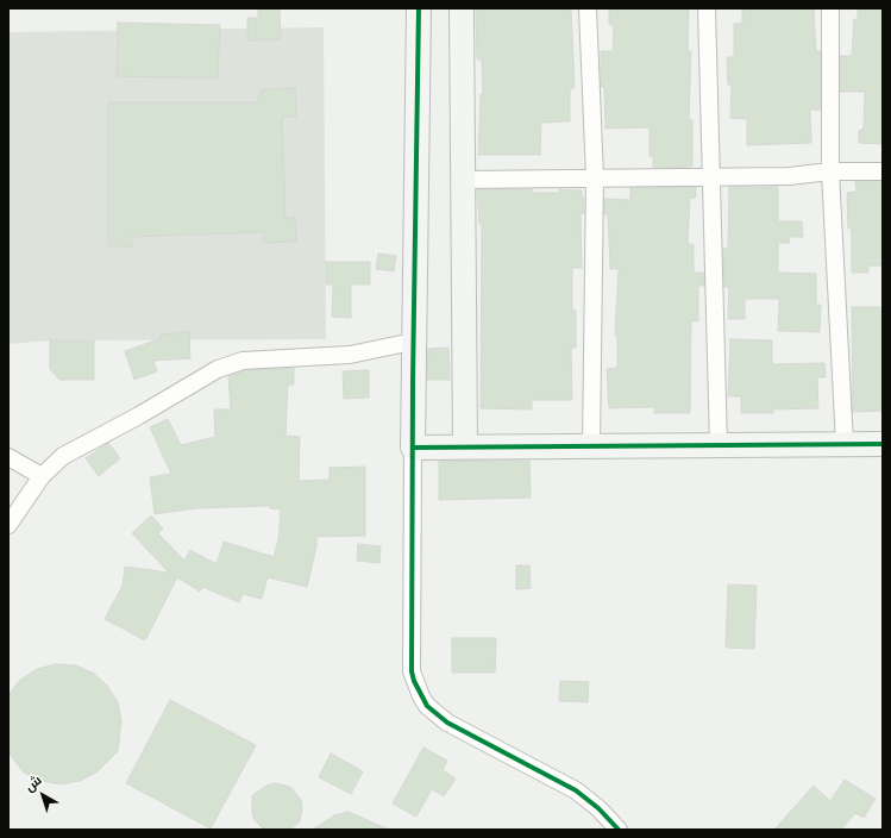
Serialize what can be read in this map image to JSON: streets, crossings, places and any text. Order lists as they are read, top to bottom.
{
  "north": "top left"
}
